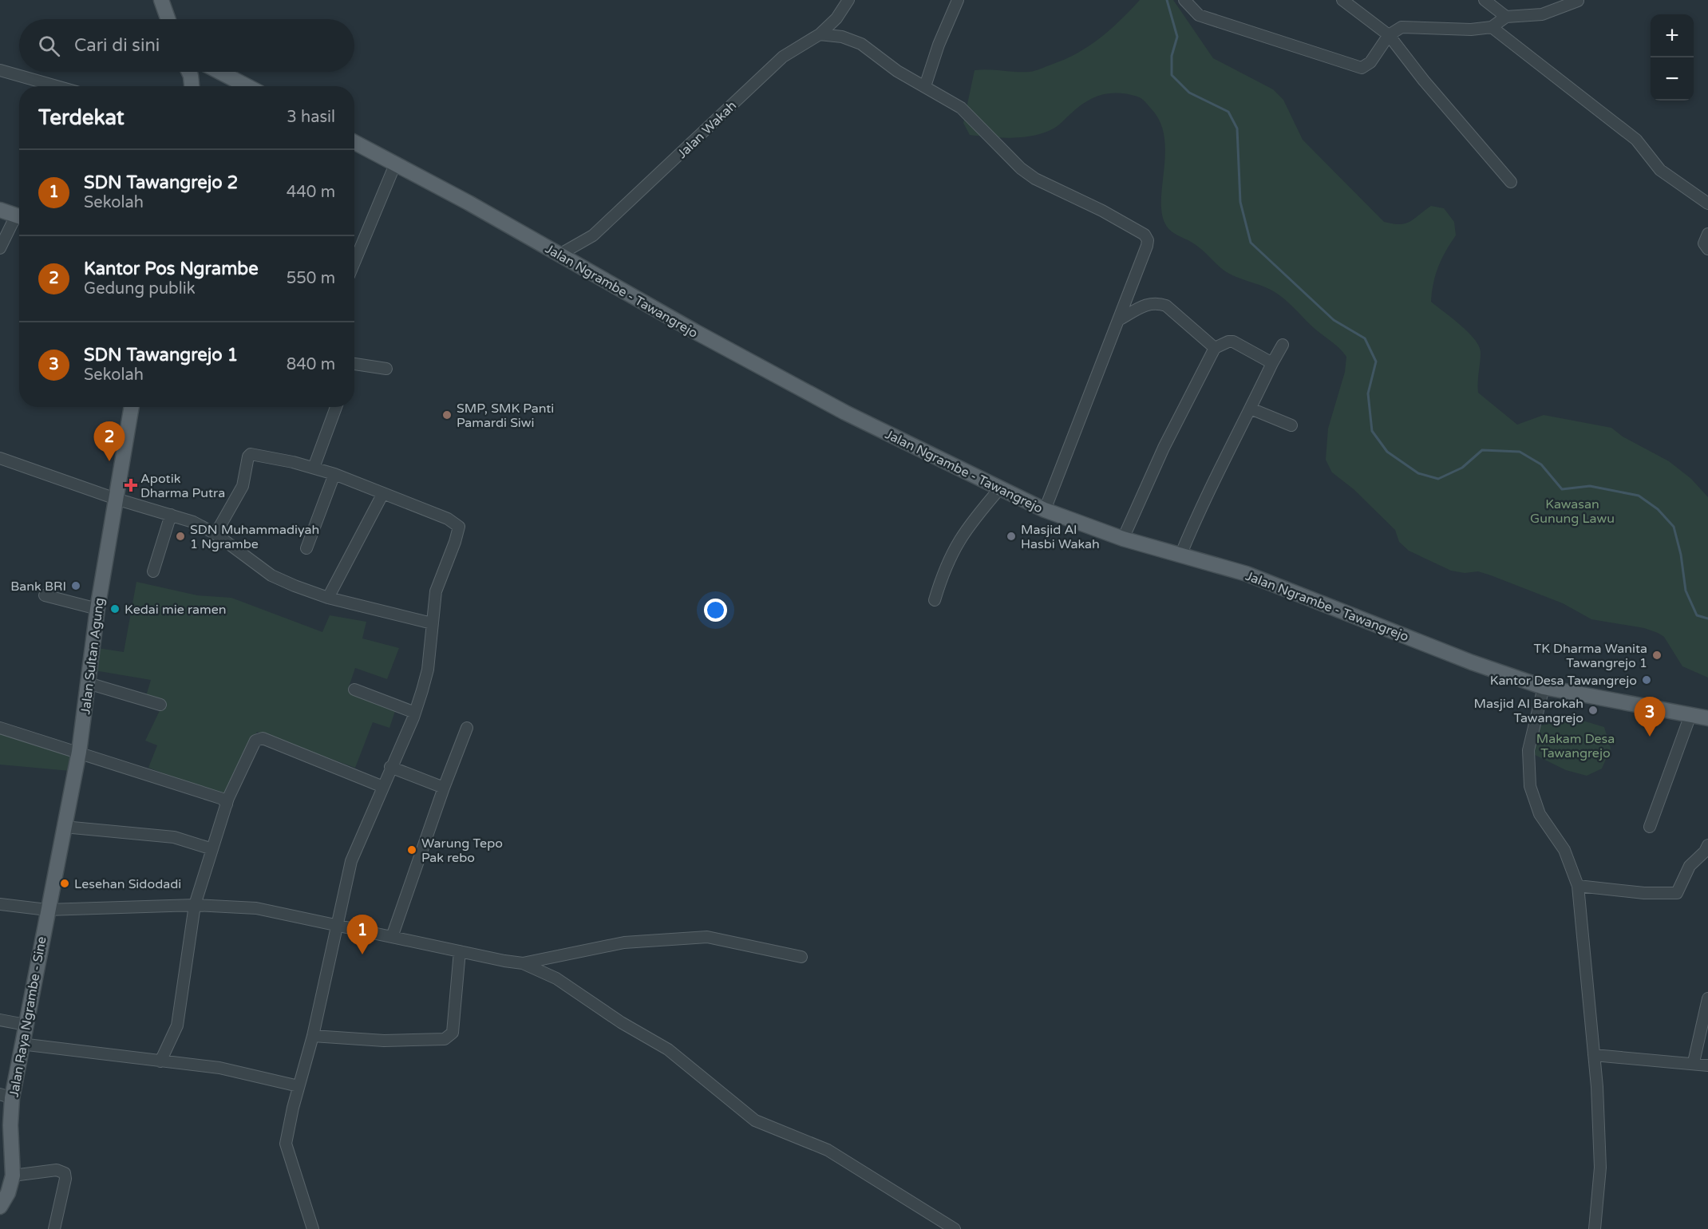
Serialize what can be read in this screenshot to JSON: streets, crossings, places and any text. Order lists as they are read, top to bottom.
{
  "streets": {
    "main road": ["Jalan Ngrambe - Tawangrejo", "Jalan Sultan Agung", "Jalan Raya Ngrambe - Sine"],
    "street": ["Jalan Wakah"]
  },
  "crossings": [
    ["Jalan Wakah", "Jalan Ngrambe - Tawangrejo"],
    ["Jalan Sultan Agung", "Jalan Raya Ngrambe - Sine"]
  ],
  "parks": ["Kawasan Gunung Lawu", "Makam Desa Tawangrejo"],
  "places": {
    "other": [
      "SMP, SMK Panti Pamardi Siwi",
      "SDN Muhammadiyah 1 Ngrambe",
      "Masjid Al Hasbi Wakah",
      "Bank BRI",
      "Kedai mie ramen",
      "TK Dharma Wanita Tawangrejo 1",
      "Kantor Desa Tawangrejo",
      "Masjid Al Barokah Tawangrejo",
      "Warung Tepo Pak rebo",
      "Lesehan Sidodadi"
    ],
    "health": ["Apotik Dharma Putra"]
  },
  "page": {
    "map_buttons": ["+", "−"],
    "search": "Cari di sini",
    "heading": ["Terdekat", "3 hasil"],
    "list": [
      {
        "mark": "1",
        "name": "SDN Tawangrejo 2",
        "note": "Sekolah",
        "value": "440 m"
      },
      {
        "mark": "2",
        "name": "Kantor Pos Ngrambe",
        "note": "Gedung publik",
        "value": "550 m"
      },
      {
        "mark": "3",
        "name": "SDN Tawangrejo 1",
        "note": "Sekolah",
        "value": "840 m"
      }
    ],
    "pins": ["2", "3", "1"]
  }
}
